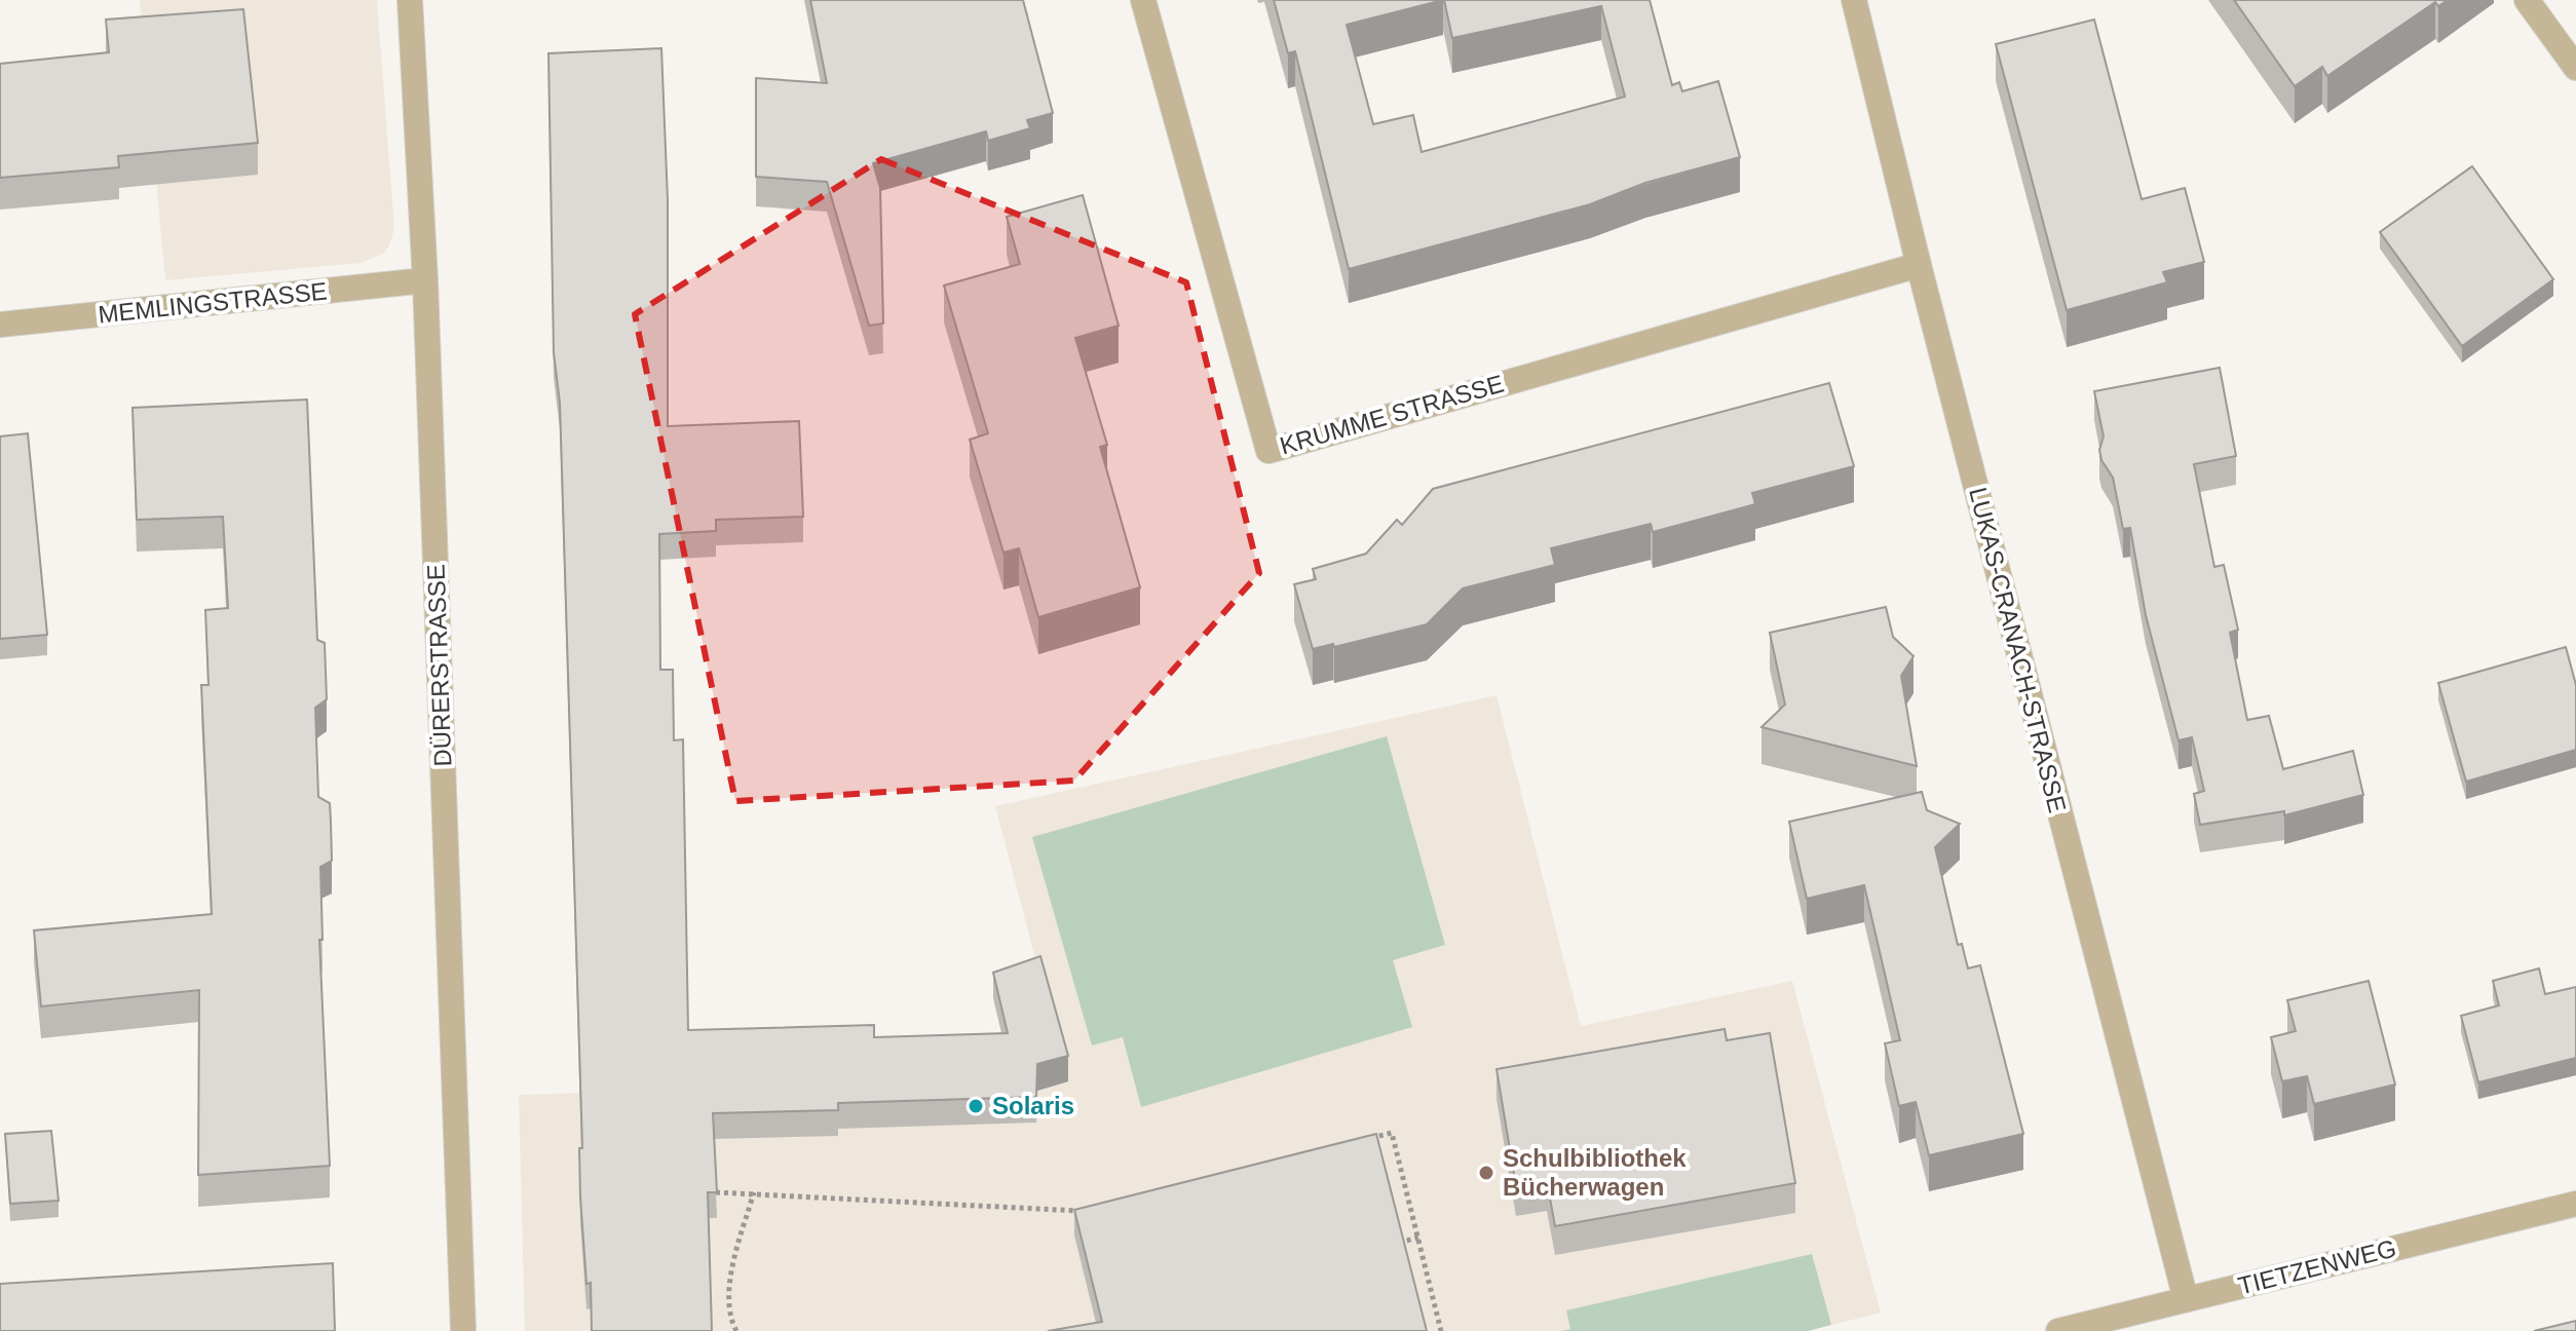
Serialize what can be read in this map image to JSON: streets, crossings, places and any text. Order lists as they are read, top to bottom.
{
  "streets": {
    "street": [
      "MEMLINGSTRASSE",
      "KRUMME STRASSE",
      "LUKAS-CRANACH-STRASSE",
      "DÜRERSTRASSE",
      "TIETZENWEG"
    ]
  },
  "crossings": [
    ["MEMLINGSTRASSE", "DÜRERSTRASSE"],
    ["KRUMME STRASSE", "LUKAS-CRANACH-STRASSE"],
    ["LUKAS-CRANACH-STRASSE", "TIETZENWEG"]
  ],
  "places": ["Solaris", "Schulbibliothek Bücherwagen"]
}
